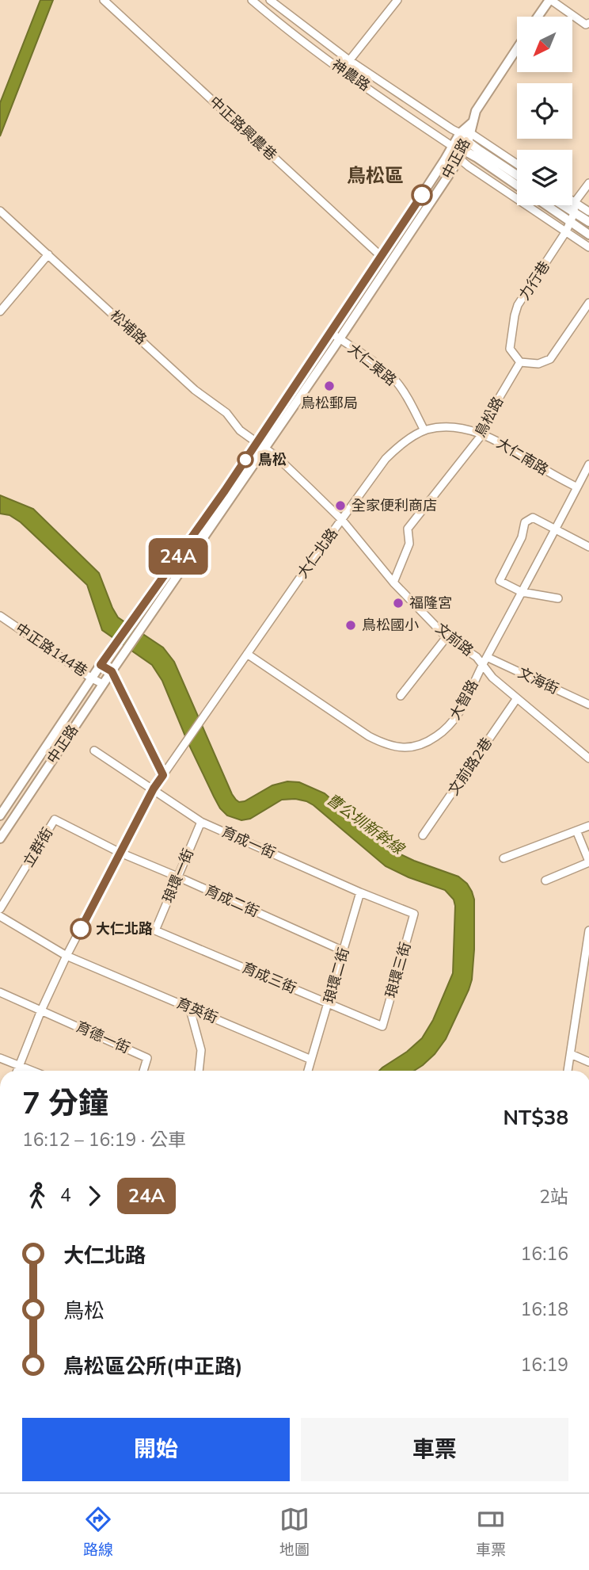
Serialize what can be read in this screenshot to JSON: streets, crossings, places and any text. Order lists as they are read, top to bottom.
{
  "streets": {
    "main road": ["中正路"],
    "street": [
      "神農路",
      "中正路興農巷",
      "力行巷",
      "松埔路",
      "大仁東路",
      "鳥松路",
      "大仁南路",
      "大仁北路",
      "文前路",
      "中正路144巷",
      "文海街",
      "大智路",
      "文前路2巷",
      "育成一街",
      "立群街",
      "琅環一街",
      "育成二街",
      "琅環三街",
      "琅環二街",
      "育成三街",
      "育英街",
      "育德一街"
    ]
  },
  "crossings": [
    ["神農路", "中正路"],
    ["中正路興農巷", "中正路"],
    ["中正路", "松埔路"],
    ["中正路", "大仁東路"],
    ["中正路", "文前路"],
    ["中正路", "中正路144巷"],
    ["力行巷", "鳥松路"],
    ["松埔路", "文前路"],
    ["大仁東路", "大仁南路"],
    ["鳥松路", "大仁南路"],
    ["鳥松路", "文前路"],
    ["大仁南路", "大仁北路"],
    ["大仁南路", "文前路"],
    ["大仁南路", "大智路"],
    ["大仁北路", "文前路"],
    ["大仁北路", "大智路"],
    ["大仁北路", "育成一街"],
    ["大仁北路", "立群街"],
    ["大仁北路", "育成二街"],
    ["大仁北路", "育英街"],
    ["大仁北路", "育德一街"],
    ["文前路", "大智路"],
    ["文前路", "文前路2巷"],
    ["文海街", "大智路"],
    ["育成一街", "琅環一街"],
    ["育成一街", "琅環三街"],
    ["育成一街", "琅環二街"],
    ["立群街", "育成二街"],
    ["琅環一街", "育成二街"],
    ["琅環一街", "育成三街"],
    ["育成二街", "琅環二街"],
    ["琅環三街", "育成三街"],
    ["琅環二街", "育成三街"],
    ["琅環二街", "育英街"]
  ],
  "districts": ["鳥松區"],
  "water": ["曹公圳新幹線"],
  "places": [
    "鳥松郵局",
    "鳥松",
    "全家便利商店",
    "福隆宮",
    "鳥松國小",
    "大仁北路"
  ],
  "lines": ["bus line 24A"],
  "north": "bottom left",
  "page": {
    "on_map": "24A",
    "heading": ["7 分鐘", "16:12 – 16:19 · 公車", "NT$38"],
    "legs": ["4", "24A", "2站"],
    "list": [
      {
        "name": "大仁北路",
        "value": "16:16"
      },
      {
        "name": "鳥松",
        "value": "16:18"
      },
      {
        "name": "鳥松區公所(中正路)",
        "value": "16:19"
      }
    ],
    "buttons": ["開始", "車票"],
    "tabs": ["路線", "地圖", "車票"]
  }
}
